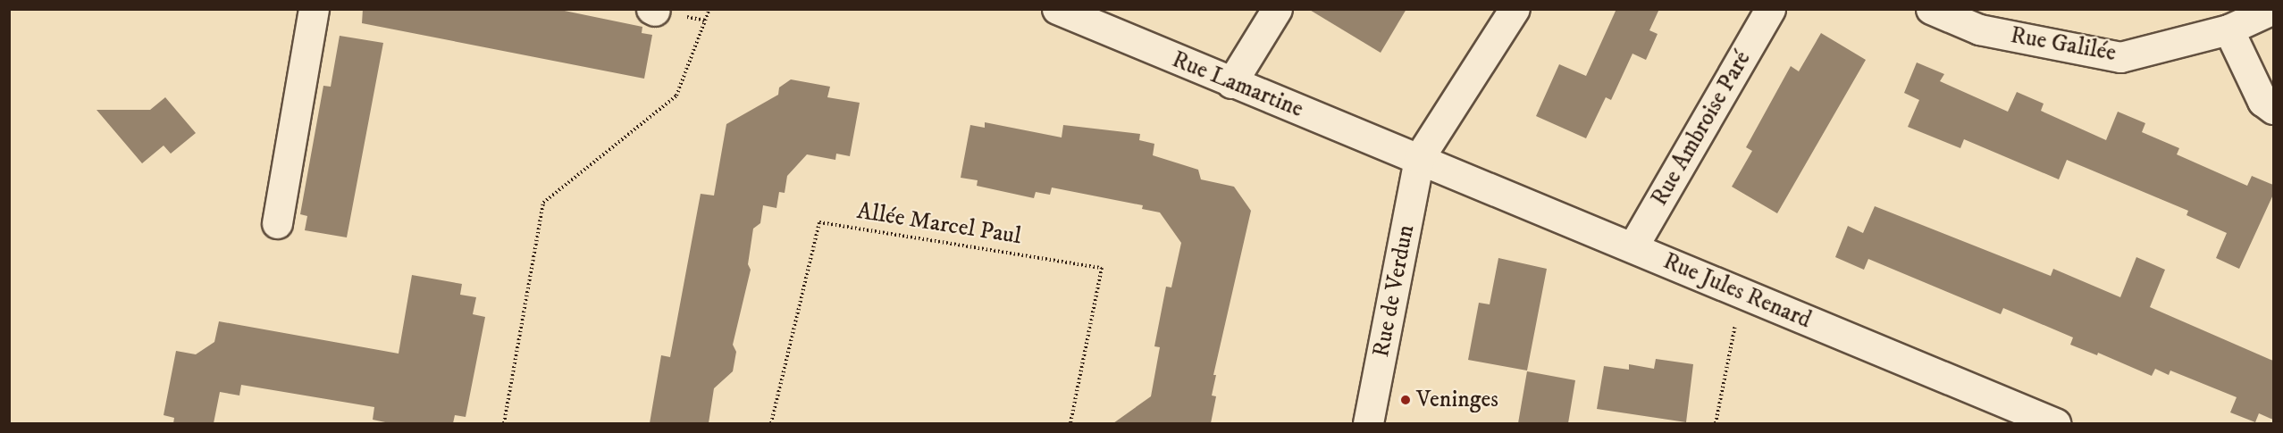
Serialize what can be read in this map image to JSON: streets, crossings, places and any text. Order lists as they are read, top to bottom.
{
  "streets": {
    "street": [
      "Rue Galilée",
      "Rue Lamartine",
      "Rue Ambroise Paré",
      "Rue de Verdun",
      "Rue Jules Renard"
    ],
    "path": ["Allée Marcel Paul"]
  },
  "crossings": [
    ["Rue Lamartine", "Rue de Verdun"],
    ["Rue Lamartine", "Rue Jules Renard"],
    ["Rue Ambroise Paré", "Rue Jules Renard"],
    ["Rue de Verdun", "Rue Jules Renard"]
  ],
  "places": ["Veninges"]
}
